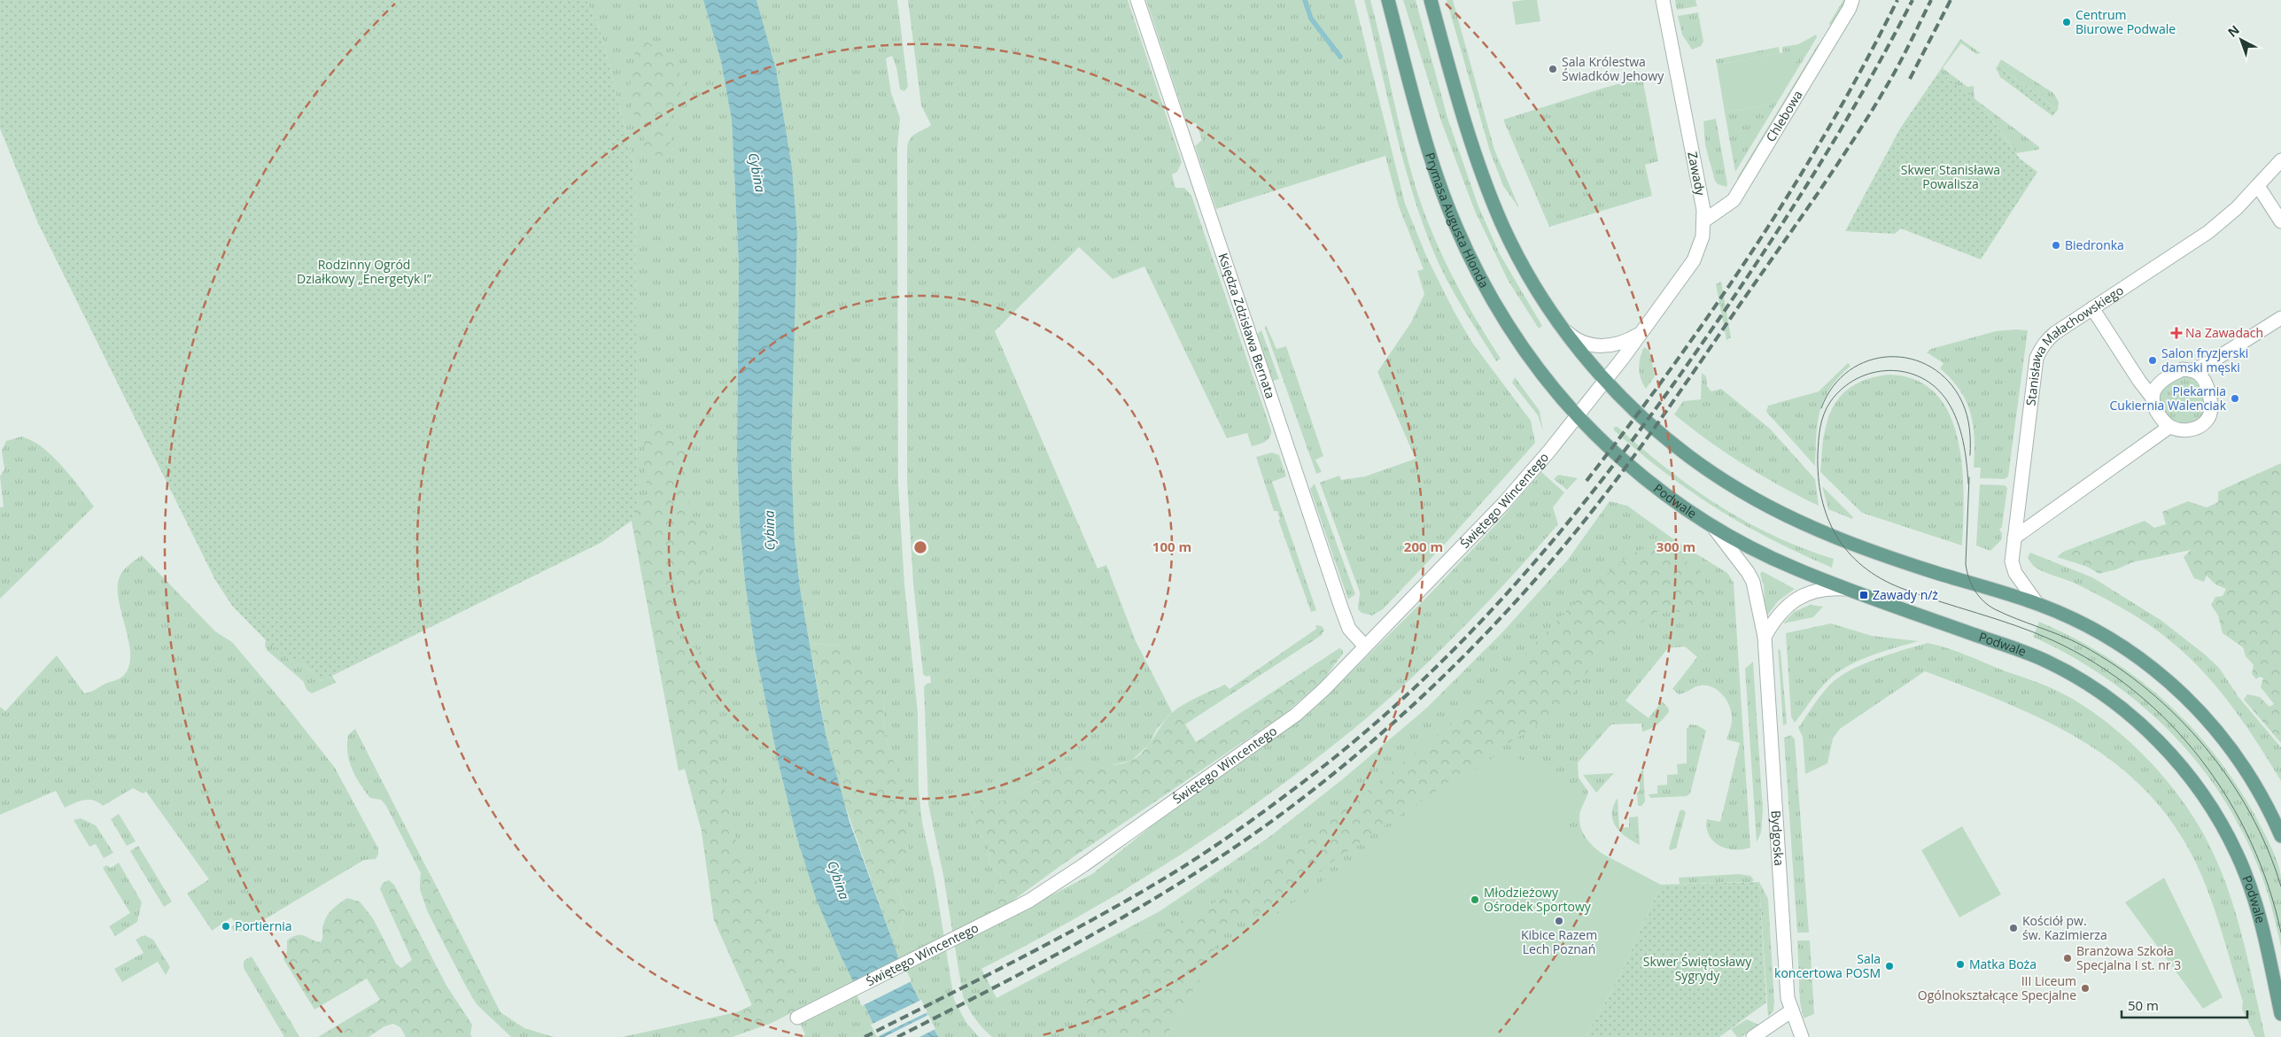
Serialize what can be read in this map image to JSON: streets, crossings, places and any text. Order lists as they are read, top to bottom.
{
  "streets": {
    "main road": ["Prymasa Augusta Hlonda", "Podwale"],
    "street": [
      "Chlebowa",
      "Zawady",
      "Księdza Zdzisława Bernata",
      "Stanisława Małachowskiego",
      "Świętego Wincentego",
      "Bydgoska"
    ]
  },
  "crossings": [
    ["Chlebowa", "Zawady"],
    ["Zawady", "Prymasa Augusta Hlonda"],
    ["Zawady", "Podwale"],
    ["Zawady", "Świętego Wincentego"],
    ["Prymasa Augusta Hlonda", "Podwale"],
    ["Prymasa Augusta Hlonda", "Świętego Wincentego"],
    ["Księdza Zdzisława Bernata", "Świętego Wincentego"],
    ["Podwale", "Świętego Wincentego"],
    ["Podwale", "Bydgoska"]
  ],
  "water": ["Cybina"],
  "parks": ["Skwer Stanisława Powalisza", "Rodzinny Ogród Działkowy „Energetyk I”", "Skwer Świętosławy Sygrydy"],
  "places": {
    "other": [
      "Centrum Biurowe Podwale",
      "Sala Królestwa Świadków Jehowy",
      "Biedronka",
      "Salon fryzjerski damski męski",
      "Piekarnia Cukiernia Walenciak",
      "Młodzieżowy Ośrodek Sportowy",
      "Kibice Razem Lech Poznań",
      "Portiernia",
      "Kościół pw. św. Kazimierza",
      "Branżowa Szkoła Specjalna I st. nr 3",
      "Matka Boża",
      "Sala koncertowa POSM",
      "III Liceum Ogólnokształcące Specjalne"
    ],
    "health": ["Na Zawadach"],
    "transit": ["Zawady n/ż"]
  },
  "scale_bar": "50 m",
  "north": "top left",
  "rings": ["100 m", "200 m", "300 m"]
}
